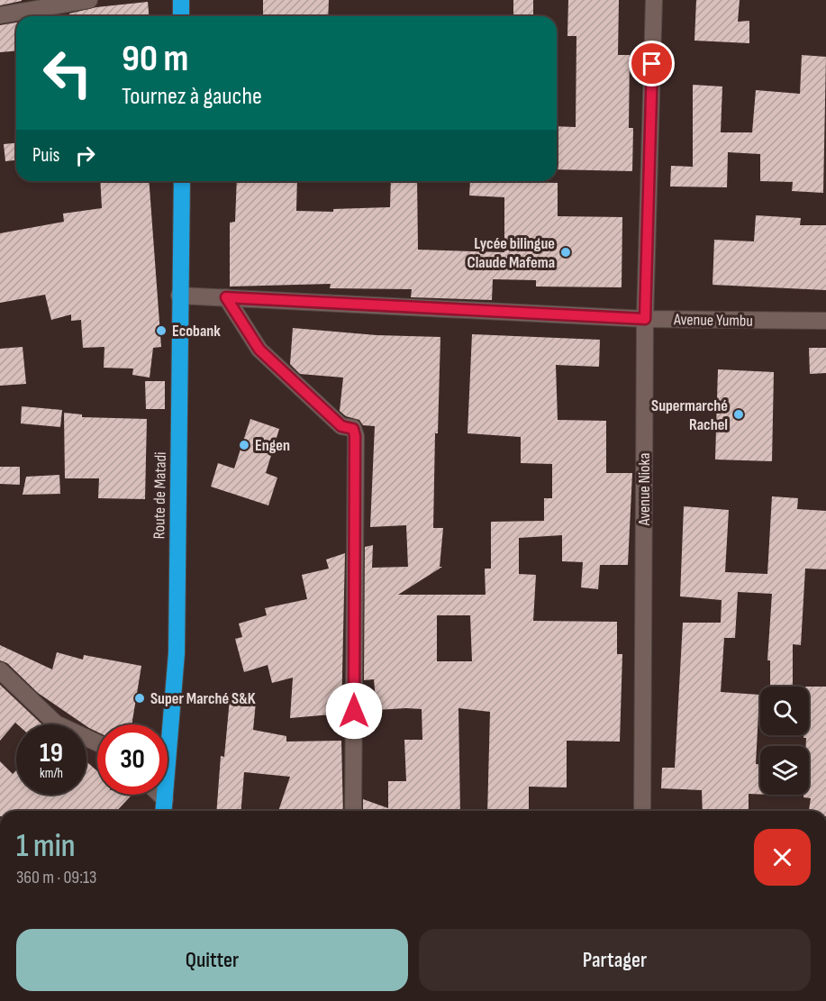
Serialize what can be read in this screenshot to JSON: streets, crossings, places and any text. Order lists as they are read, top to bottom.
{
  "streets": {
    "highway": ["Route de Matadi"],
    "street": ["Avenue Yumbu", "Avenue Nioka"]
  },
  "crossings": [
    ["Avenue Yumbu", "Avenue Nioka"],
    ["Avenue Yumbu", "Route de Matadi"]
  ],
  "places": [
    "Lycée bilingue Claude Mafema",
    "Ecobank",
    "Supermarché Rachel",
    "Engen",
    "Super Marché S&K"
  ],
  "page": {
    "turn": ["90 m", "Tournez à gauche"],
    "then": "Puis",
    "speed": "19 km/h",
    "limit": "30",
    "heading": ["1 min", "360 m · 09:13"],
    "buttons": ["Quitter", "Partager"]
  }
}
